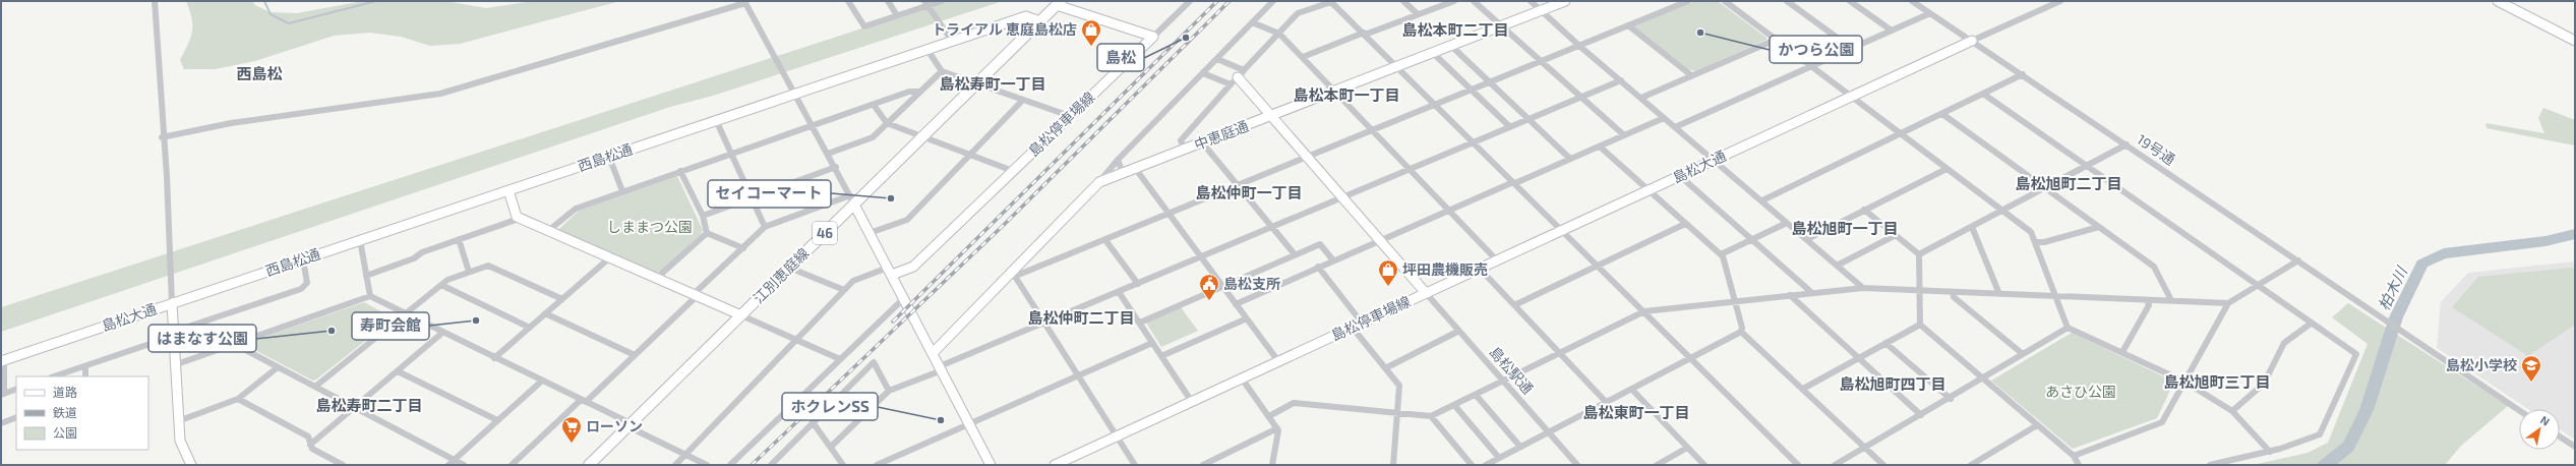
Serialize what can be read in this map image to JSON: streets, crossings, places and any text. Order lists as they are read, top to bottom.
{
  "streets": {
    "main road": ["46", "江別恵庭線"],
    "street": [
      "島松停車場線",
      "中恵庭通",
      "19号通",
      "西島松通",
      "島松大通",
      "島松駅通"
    ]
  },
  "crossings": [
    ["島松停車場線", "中恵庭通"],
    ["島松停車場線", "島松大通"],
    ["島松停車場線", "島松駅通"],
    ["19号通", "島松大通"],
    ["西島松通", "島松大通"],
    ["西島松通", "江別恵庭線"],
    ["島松大通", "島松駅通"]
  ],
  "districts": [
    "島松本町二丁目",
    "西島松",
    "島松寿町一丁目",
    "島松本町一丁目",
    "島松旭町二丁目",
    "島松仲町一丁目",
    "島松旭町一丁目",
    "島松仲町二丁目",
    "島松旭町三丁目",
    "島松旭町四丁目",
    "島松寿町二丁目",
    "島松東町一丁目"
  ],
  "water": ["柏木川"],
  "parks": ["しままつ公園", "あさひ公園"],
  "places": {
    "other": [
      "かつら公園",
      "島松",
      "セイコーマート",
      "寿町会館",
      "はまなす公園",
      "ホクレンSS"
    ],
    "shop": ["トライアル 恵庭島松店", "坪田農機販売"],
    "public building": ["島松支所"],
    "school or university": ["島松小学校"],
    "supermarket": ["ローソン"]
  },
  "legend": ["道路", "鉄道", "公園"],
  "north": "top right"
}
